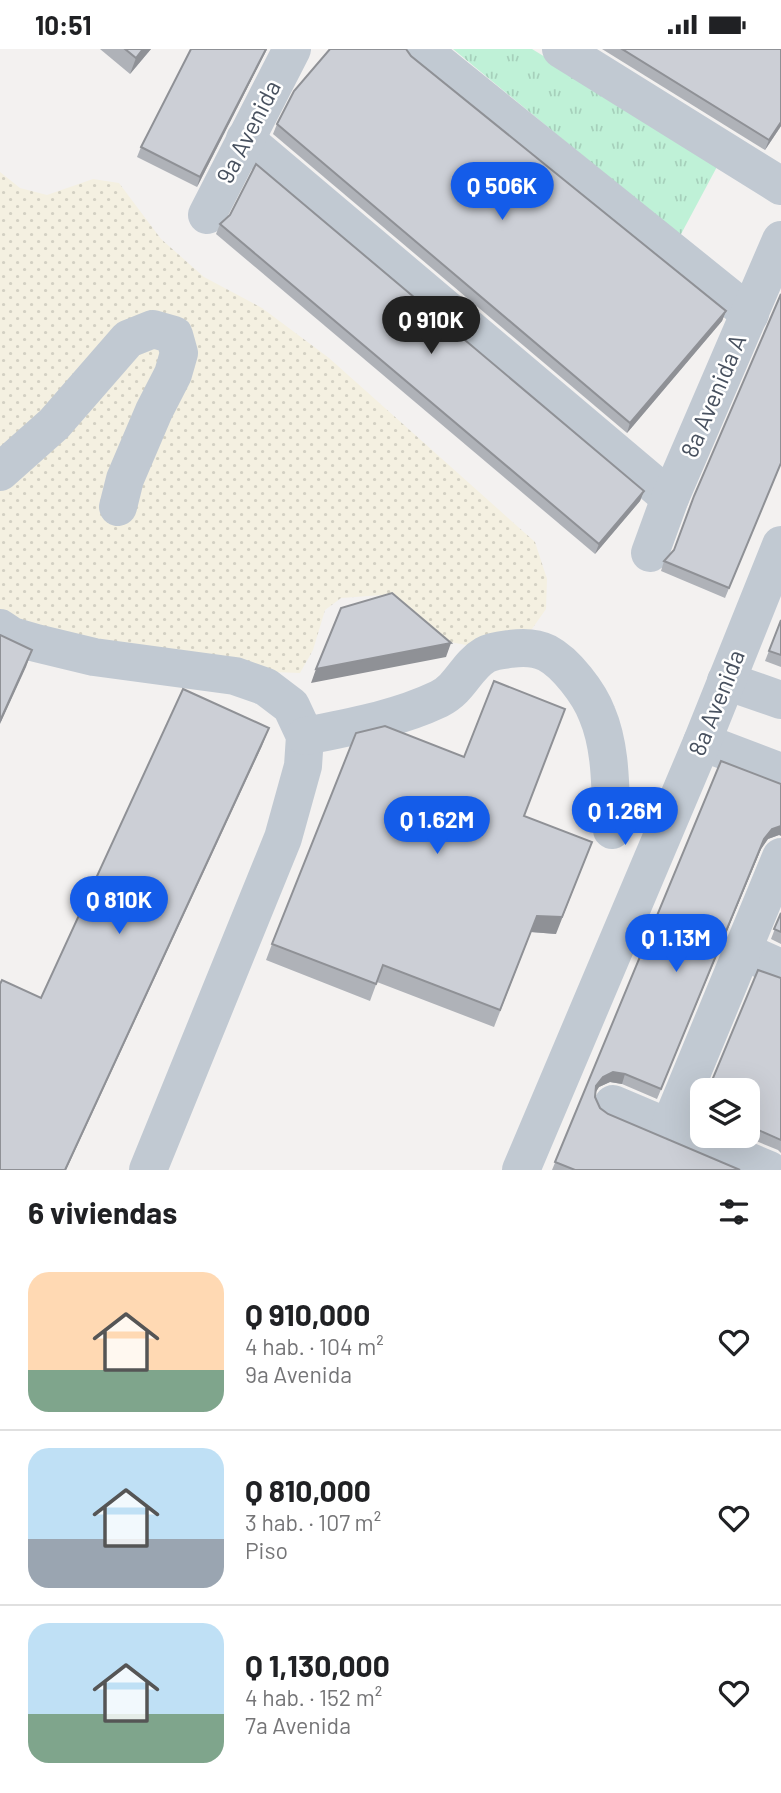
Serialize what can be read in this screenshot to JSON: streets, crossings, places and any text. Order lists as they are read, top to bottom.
{
  "streets": {
    "street": ["9a Avenida", "8a Avenida A", "8a Avenida"]
  },
  "page": {
    "status": "10:51",
    "price": [
      "Q 506K",
      "Q 910K",
      "Q 1.26M",
      "Q 1.62M",
      "Q 810K",
      "Q 1.13M"
    ],
    "heading": "6 viviendas",
    "list": [
      {
        "name": "Q 910,000",
        "note": "4 hab. · 104 m² · 9a Avenida"
      },
      {
        "name": "Q 810,000",
        "note": "3 hab. · 107 m² · Piso"
      },
      {
        "name": "Q 1,130,000",
        "note": "4 hab. · 152 m² · 7a Avenida"
      }
    ]
  }
}
